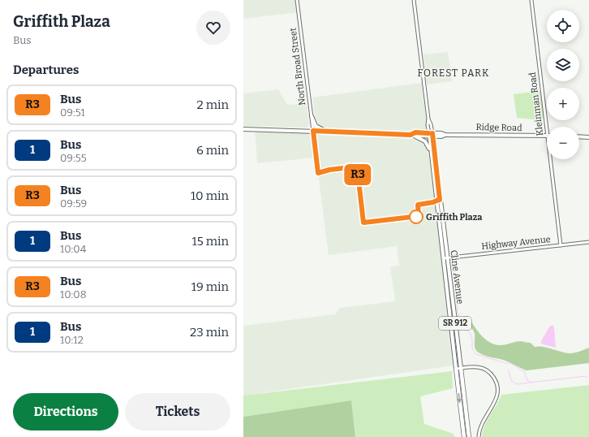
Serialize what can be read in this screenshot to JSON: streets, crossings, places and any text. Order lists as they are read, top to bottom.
{
  "streets": {
    "highway": ["Cline Avenue", "SR 912"],
    "main road": ["Ridge Road"],
    "street": ["North Broad Street", "Kleinman Road", "Highway Avenue"]
  },
  "crossings": [
    ["North Broad Street", "Ridge Road"],
    ["Kleinman Road", "Highway Avenue"],
    ["Ridge Road", "Cline Avenue"],
    ["Highway Avenue", "Cline Avenue"]
  ],
  "districts": ["FOREST PARK"],
  "places": ["Griffith Plaza"],
  "lines": ["bus line R3"],
  "page": {
    "heading": [
      ["Griffith Plaza", "Bus"],
      "Departures"
    ],
    "on_map": "R3",
    "map_buttons": ["+", "−"],
    "list": [
      {
        "mark": "R3",
        "name": "Bus",
        "note": "09:51",
        "value": "2 min"
      },
      {
        "mark": "1",
        "name": "Bus",
        "note": "09:55",
        "value": "6 min"
      },
      {
        "mark": "R3",
        "name": "Bus",
        "note": "09:59",
        "value": "10 min"
      },
      {
        "mark": "1",
        "name": "Bus",
        "note": "10:04",
        "value": "15 min"
      },
      {
        "mark": "R3",
        "name": "Bus",
        "note": "10:08",
        "value": "19 min"
      },
      {
        "mark": "1",
        "name": "Bus",
        "note": "10:12",
        "value": "23 min"
      }
    ],
    "buttons": ["Directions", "Tickets"]
  }
}
